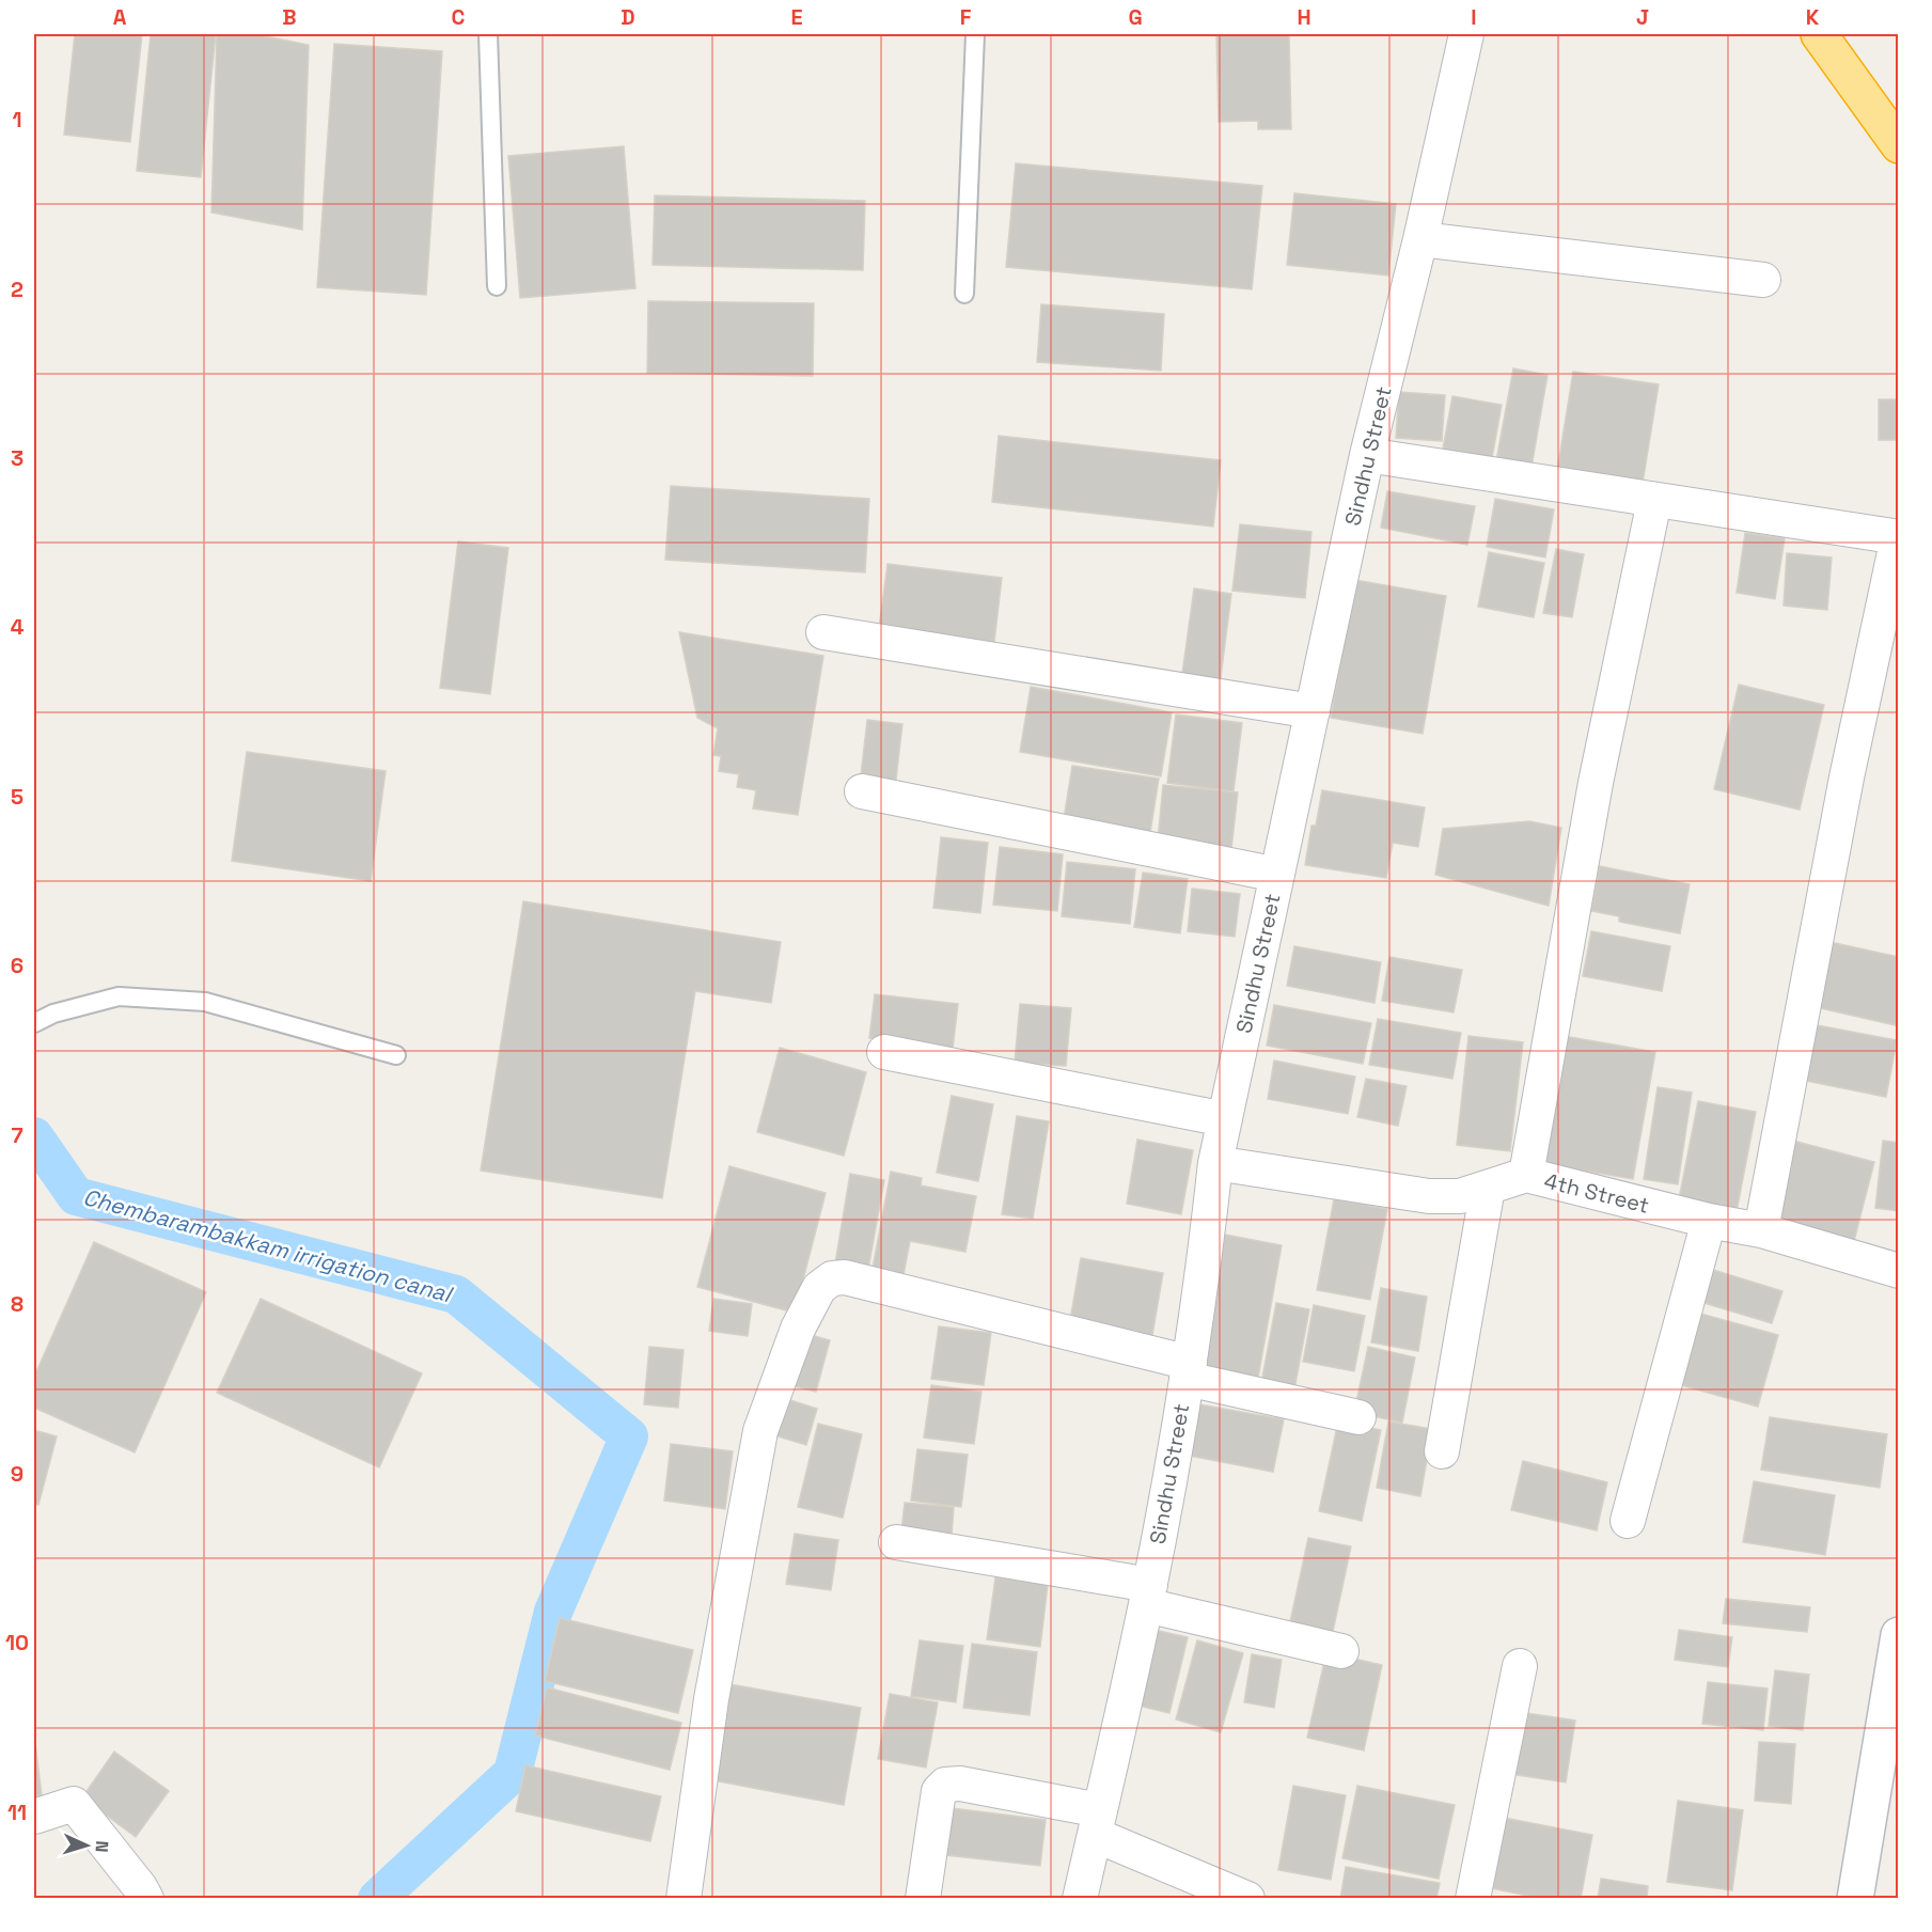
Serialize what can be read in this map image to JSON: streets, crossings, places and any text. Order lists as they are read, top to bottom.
{
  "streets": {
    "street": ["Sindhu Street", "4th Street"]
  },
  "crossings": [
    ["Sindhu Street", "4th Street"]
  ],
  "water": ["Chembarambakkam irrigation canal"],
  "north": "right",
  "grid": {
    "columns": [
      "A",
      "B",
      "C",
      "D",
      "E",
      "F",
      "G",
      "H",
      "I",
      "J",
      "K"
    ],
    "rows": [
      "1",
      "2",
      "3",
      "4",
      "5",
      "6",
      "7",
      "8",
      "9",
      "10",
      "11"
    ]
  }
}
